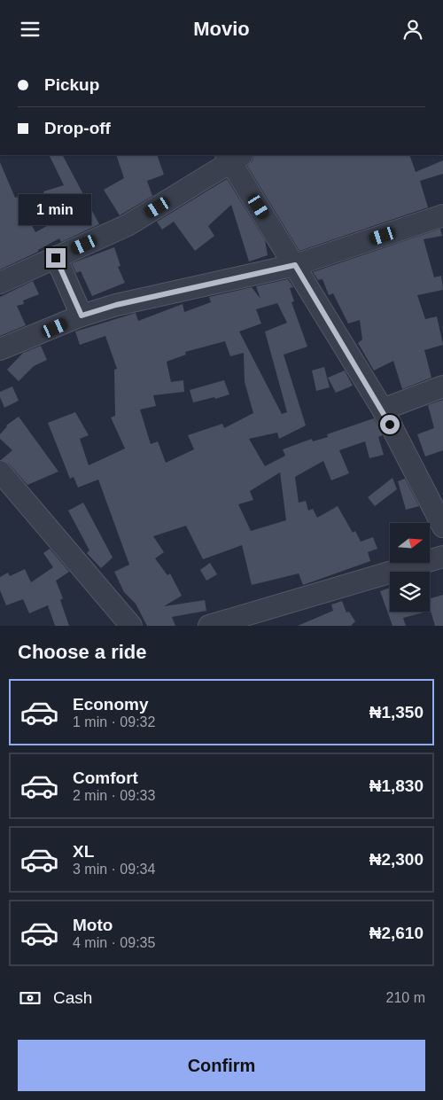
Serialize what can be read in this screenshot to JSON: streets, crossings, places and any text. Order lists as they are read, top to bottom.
{
  "north": "right",
  "page": {
    "header": "Movio",
    "banner": ["Pickup", "Drop-off"],
    "bubble": "1 min",
    "heading": "Choose a ride",
    "list": [
      {
        "name": "Economy",
        "note": "1 min · 09:32",
        "value": "₦1,350"
      },
      {
        "name": "Comfort",
        "note": "2 min · 09:33",
        "value": "₦1,830"
      },
      {
        "name": "XL",
        "note": "3 min · 09:34",
        "value": "₦2,300"
      },
      {
        "name": "Moto",
        "note": "4 min · 09:35",
        "value": "₦2,610"
      }
    ],
    "pay": ["Cash", "210 m"],
    "buttons": "Confirm"
  }
}
